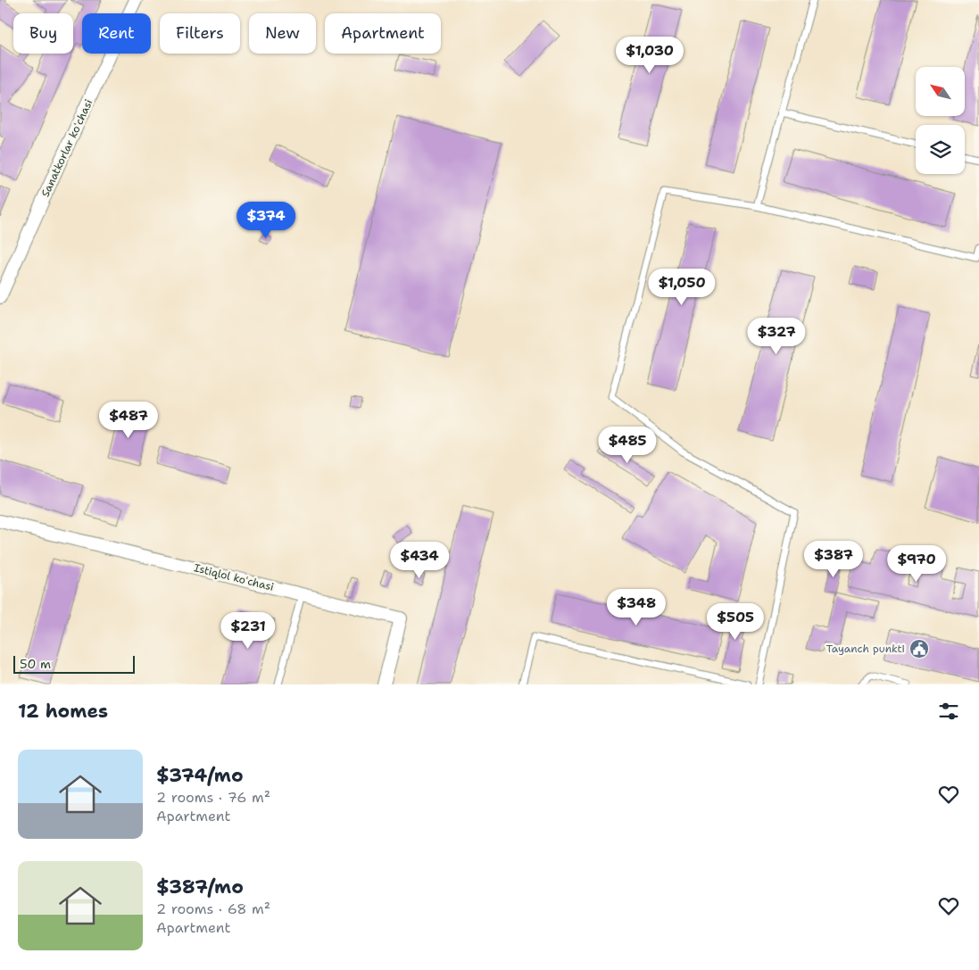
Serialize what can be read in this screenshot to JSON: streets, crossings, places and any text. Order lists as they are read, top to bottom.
{
  "streets": {
    "street": ["Sanatkorlar koʻchasi", "Istiqlol koʻchasi"]
  },
  "places": {
    "public building": ["Tayanch punkti"]
  },
  "scale_bar": "50 m",
  "north": "top left",
  "page": {
    "chip": [
      "Buy",
      "Rent",
      "Filters",
      "New",
      "Apartment"
    ],
    "price": [
      "$1,030",
      "$374",
      "$1,050",
      "$327",
      "$487",
      "$485",
      "$387",
      "$434",
      "$970",
      "$348",
      "$505",
      "$231"
    ],
    "scale": "50 m",
    "heading": "12 homes",
    "list": [
      {
        "name": "$374/mo",
        "note": "2 rooms · 76 m² · Apartment"
      },
      {
        "name": "$387/mo",
        "note": "2 rooms · 68 m² · Apartment"
      }
    ]
  }
}
